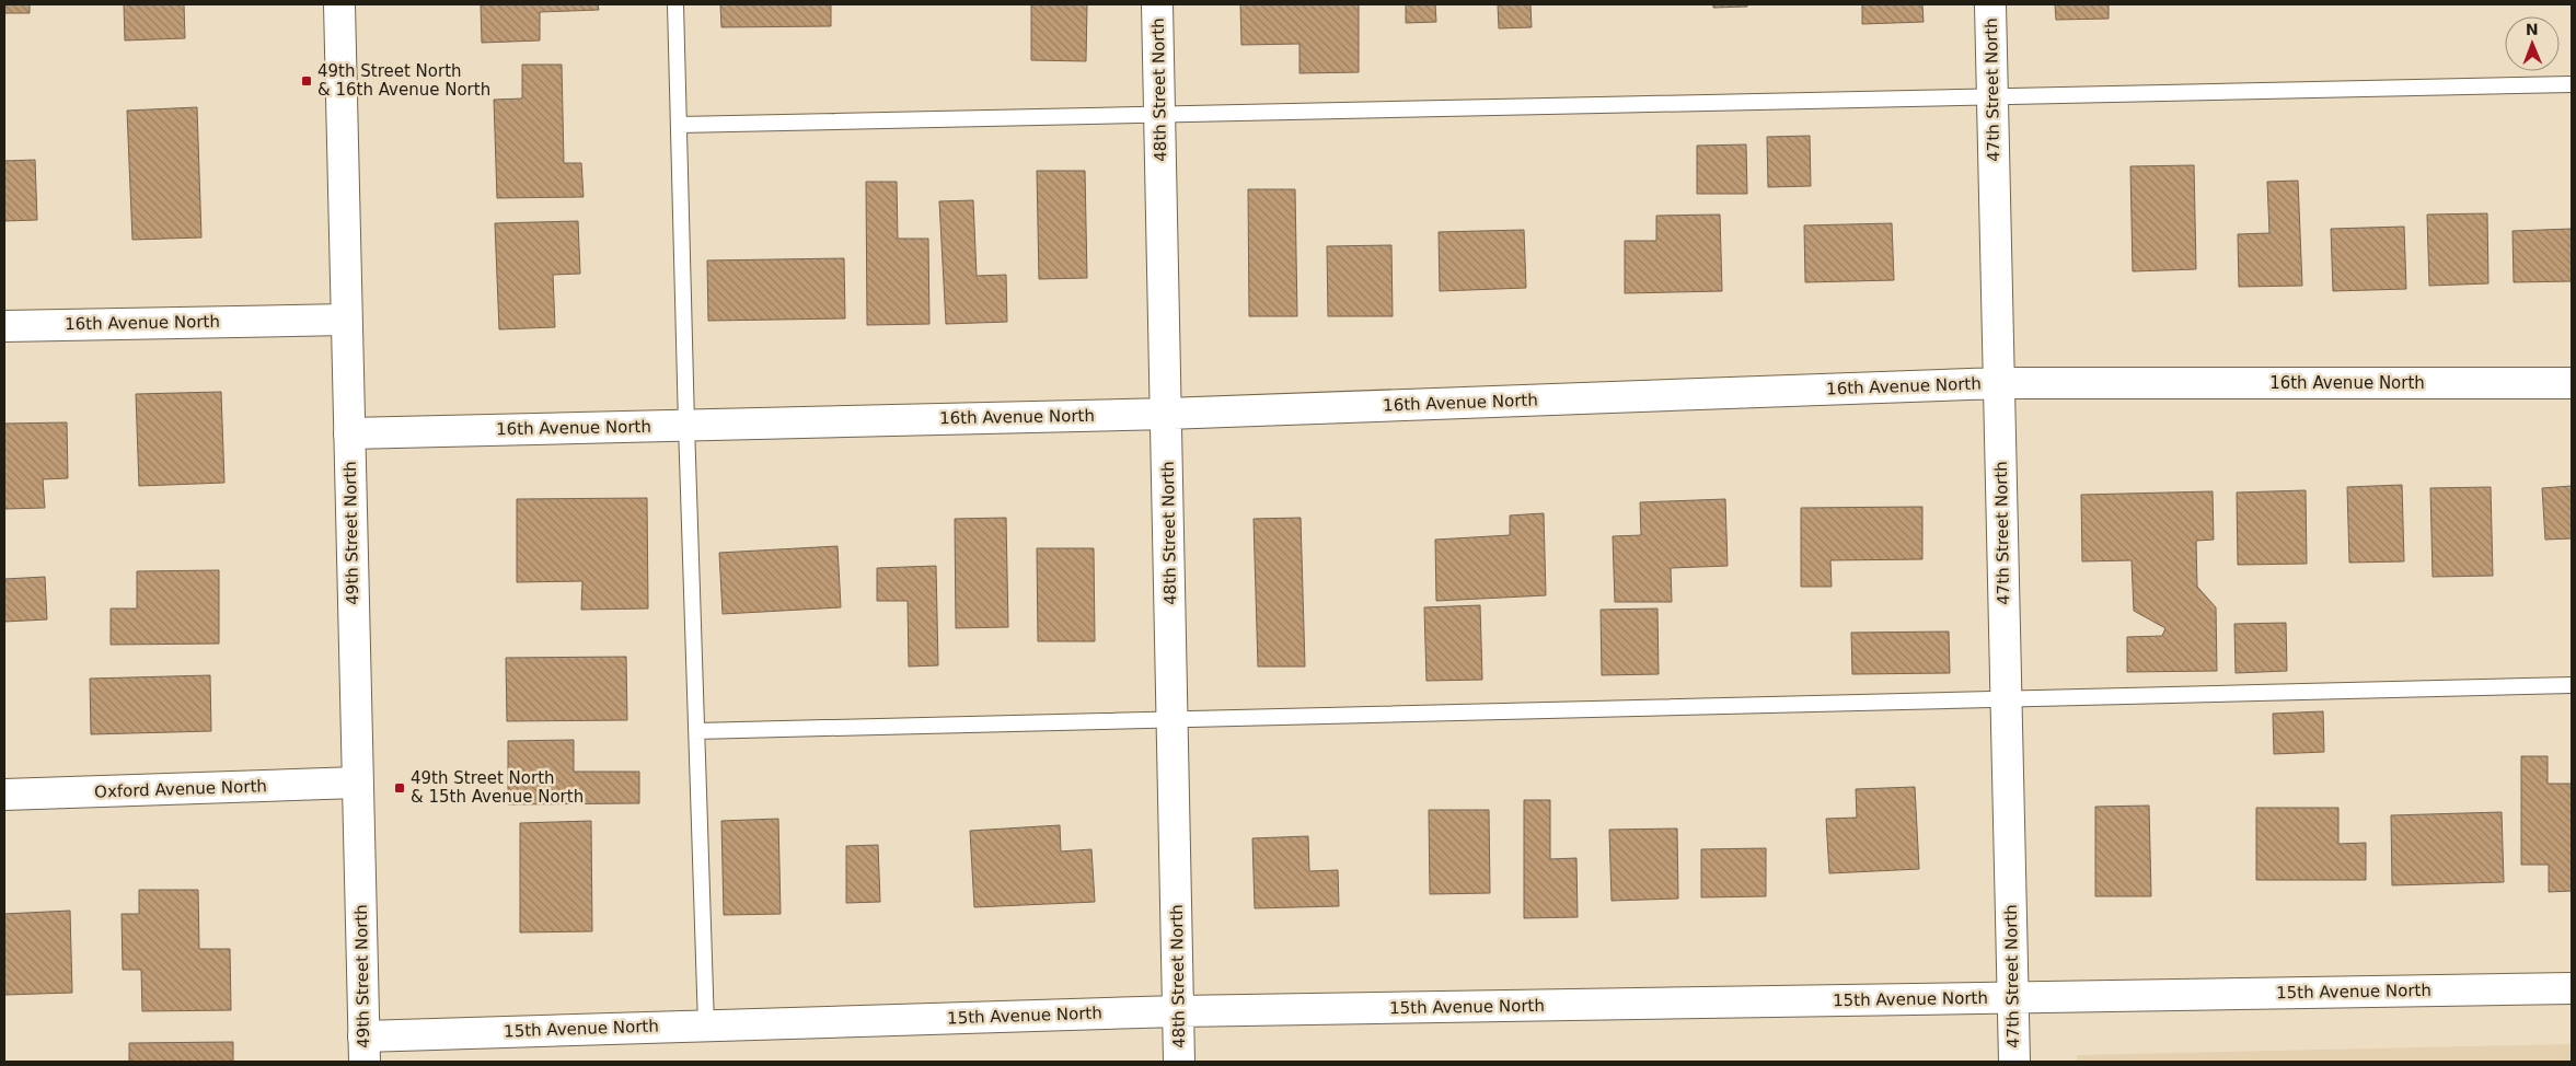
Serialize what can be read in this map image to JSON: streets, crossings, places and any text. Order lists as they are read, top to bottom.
{
  "streets": {
    "street": [
      "48th Street North",
      "47th Street North",
      "16th Avenue North",
      "49th Street North",
      "Oxford Avenue North",
      "15th Avenue North"
    ]
  },
  "crossings": [
    ["48th Street North", "16th Avenue North"],
    ["48th Street North", "15th Avenue North"],
    ["47th Street North", "16th Avenue North"],
    ["47th Street North", "15th Avenue North"],
    ["16th Avenue North", "49th Street North"],
    ["49th Street North", "Oxford Avenue North"],
    ["49th Street North", "15th Avenue North"]
  ],
  "places": {
    "transit": ["49th Street North & 16th Avenue North", "49th Street North & 15th Avenue North"]
  },
  "north": "top"
}
